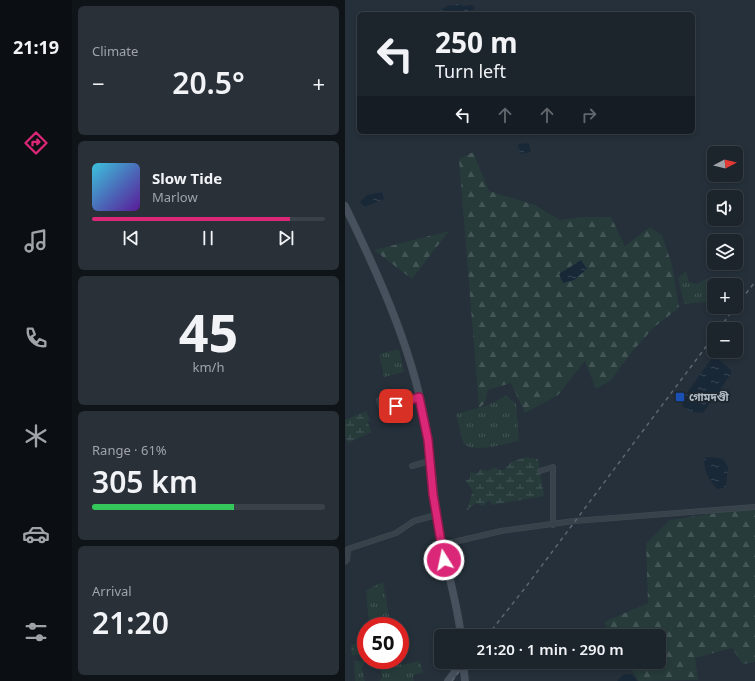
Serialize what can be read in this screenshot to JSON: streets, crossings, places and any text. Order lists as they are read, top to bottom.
{
  "places": {
    "transit": ["গোমদণ্ডী"]
  },
  "north": "right",
  "page": {
    "tabs": "21:19",
    "tile": [
      "Climate",
      ["45", "km/h"],
      ["Range · 61%", "305 km"],
      ["Arrival", "21:20"]
    ],
    "turn": ["250 m", "Turn left"],
    "heat": ["−", "20.5°", "+"],
    "map_buttons": ["+", "−"],
    "song": ["Slow Tide", "Marlow"],
    "limit": "50",
    "trip": "21:20 · 1 min · 290 m"
  }
}
